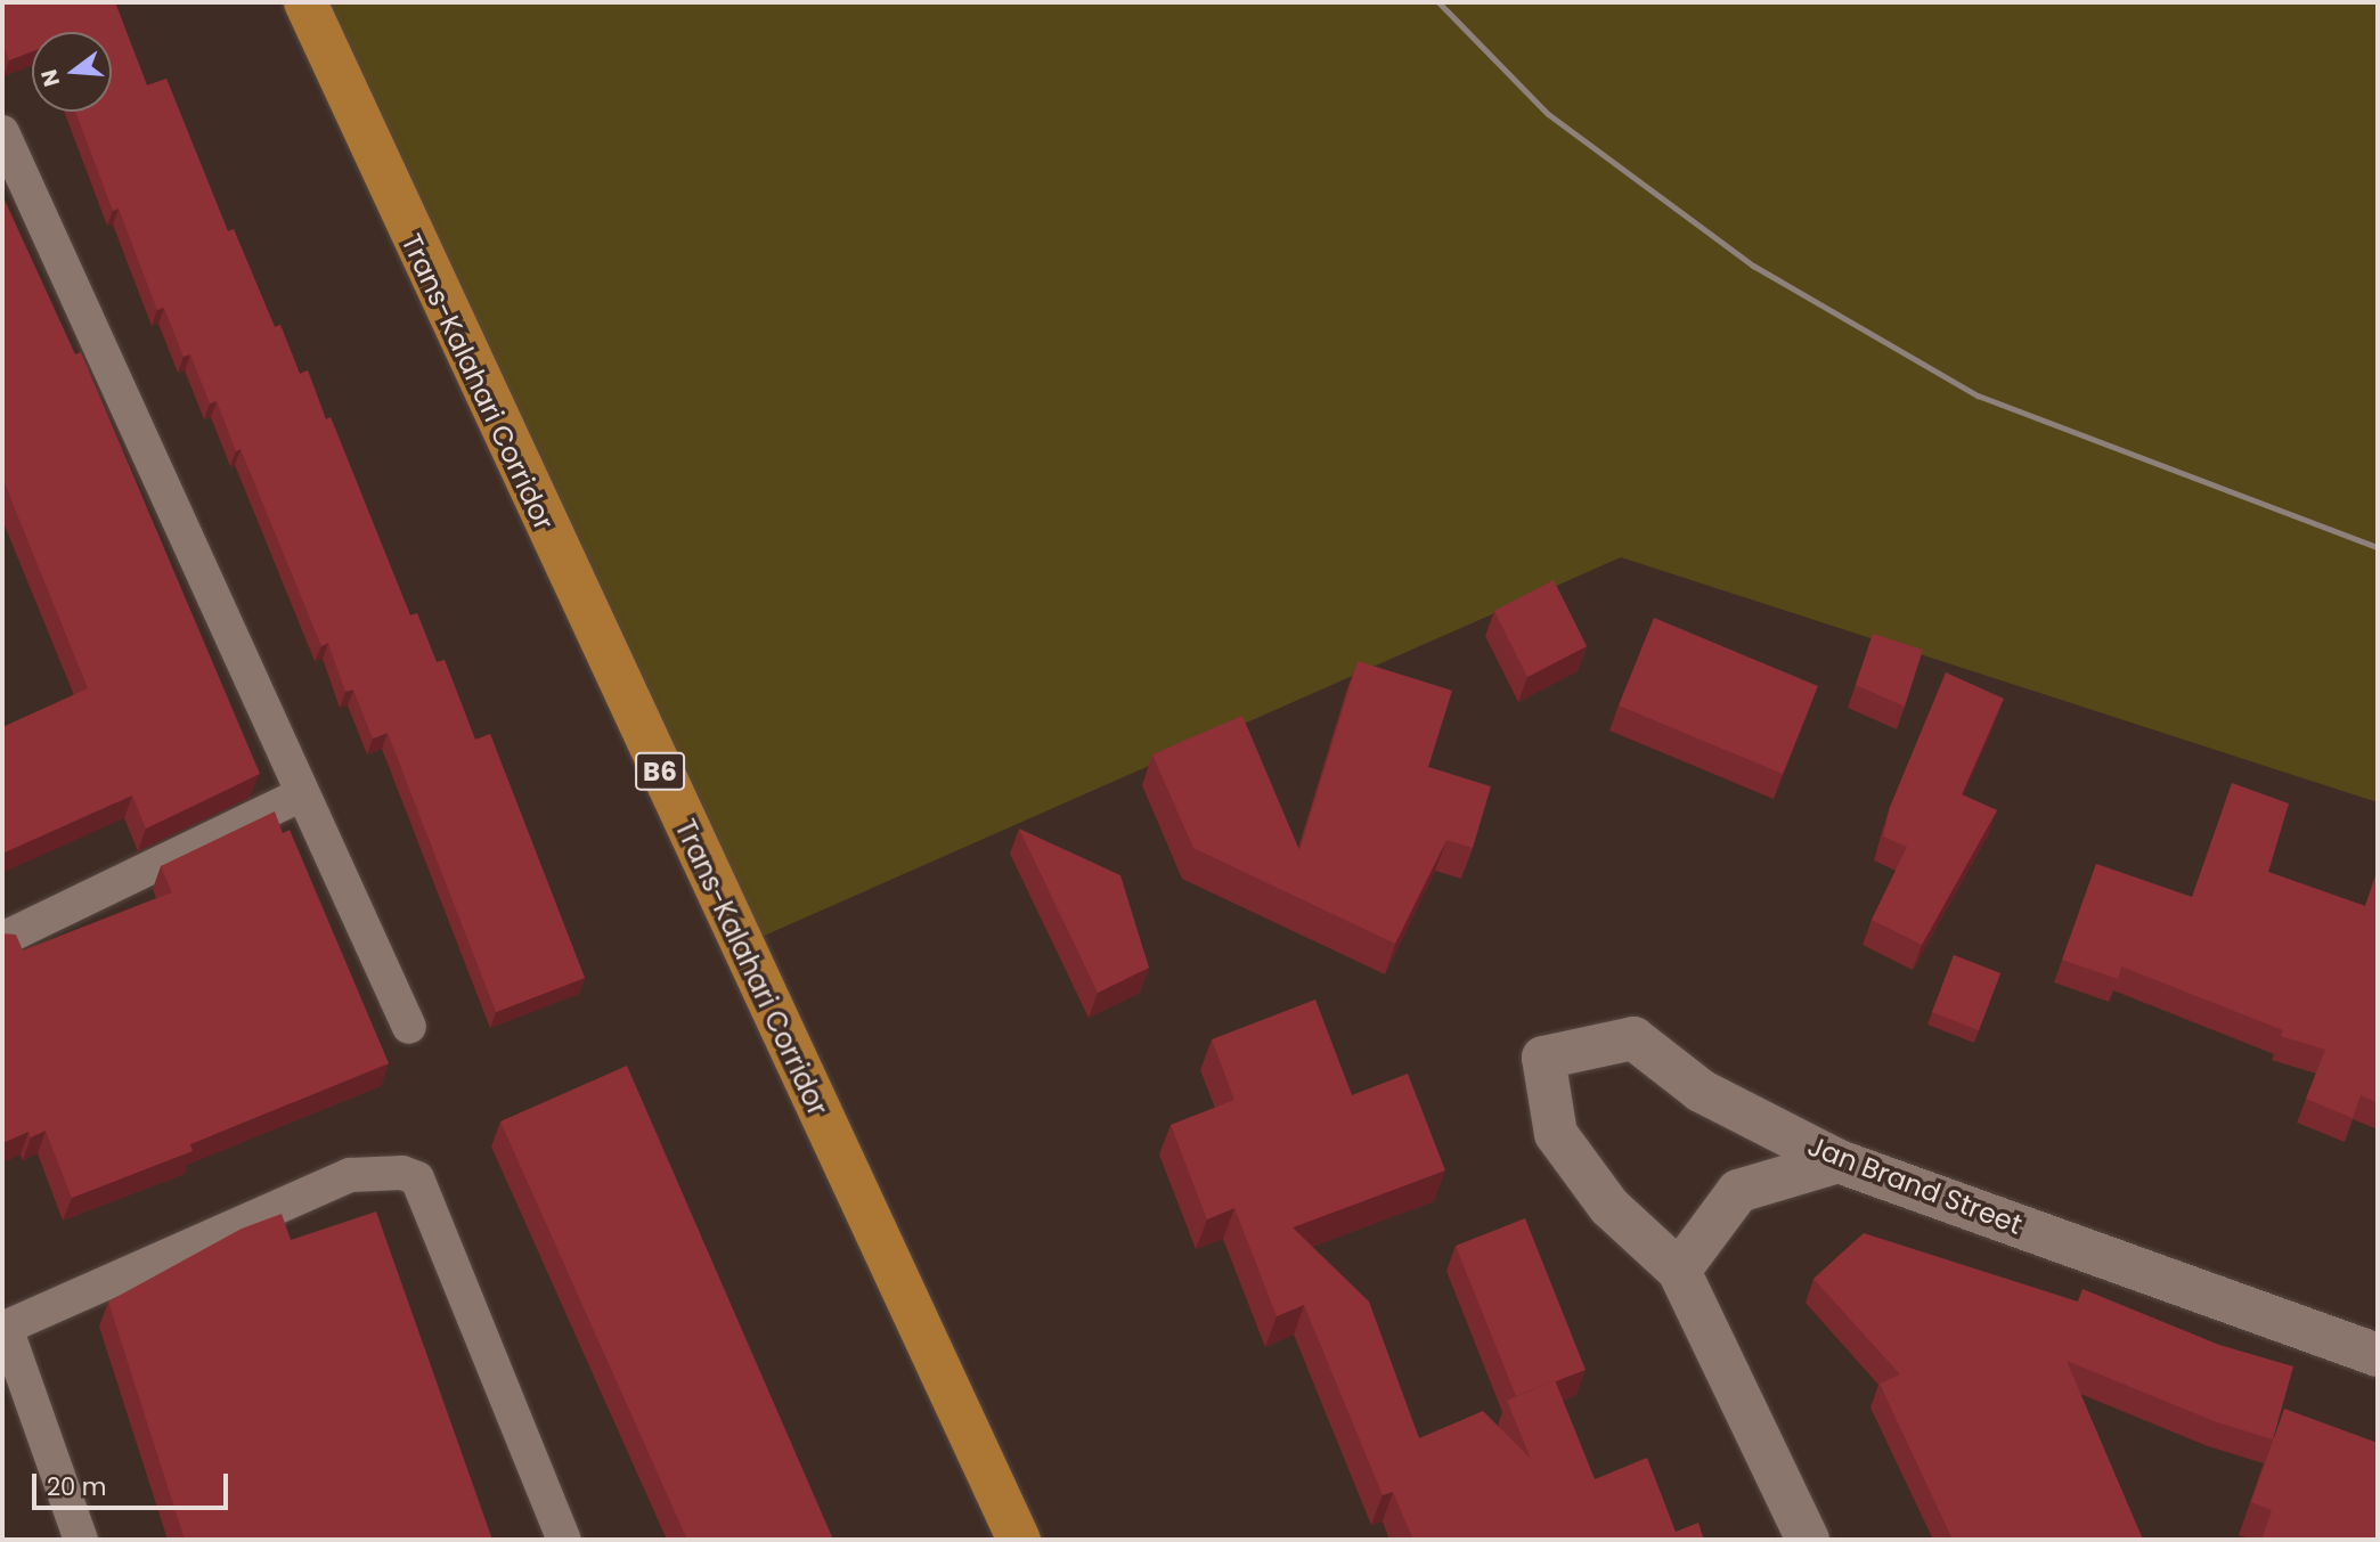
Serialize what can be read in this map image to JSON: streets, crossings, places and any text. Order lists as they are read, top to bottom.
{
  "streets": {
    "highway": ["Trans-Kalahari Corridor", "B6"],
    "street": ["Jan Brand Street"]
  },
  "scale_bar": "20 m",
  "north": "left"
}
